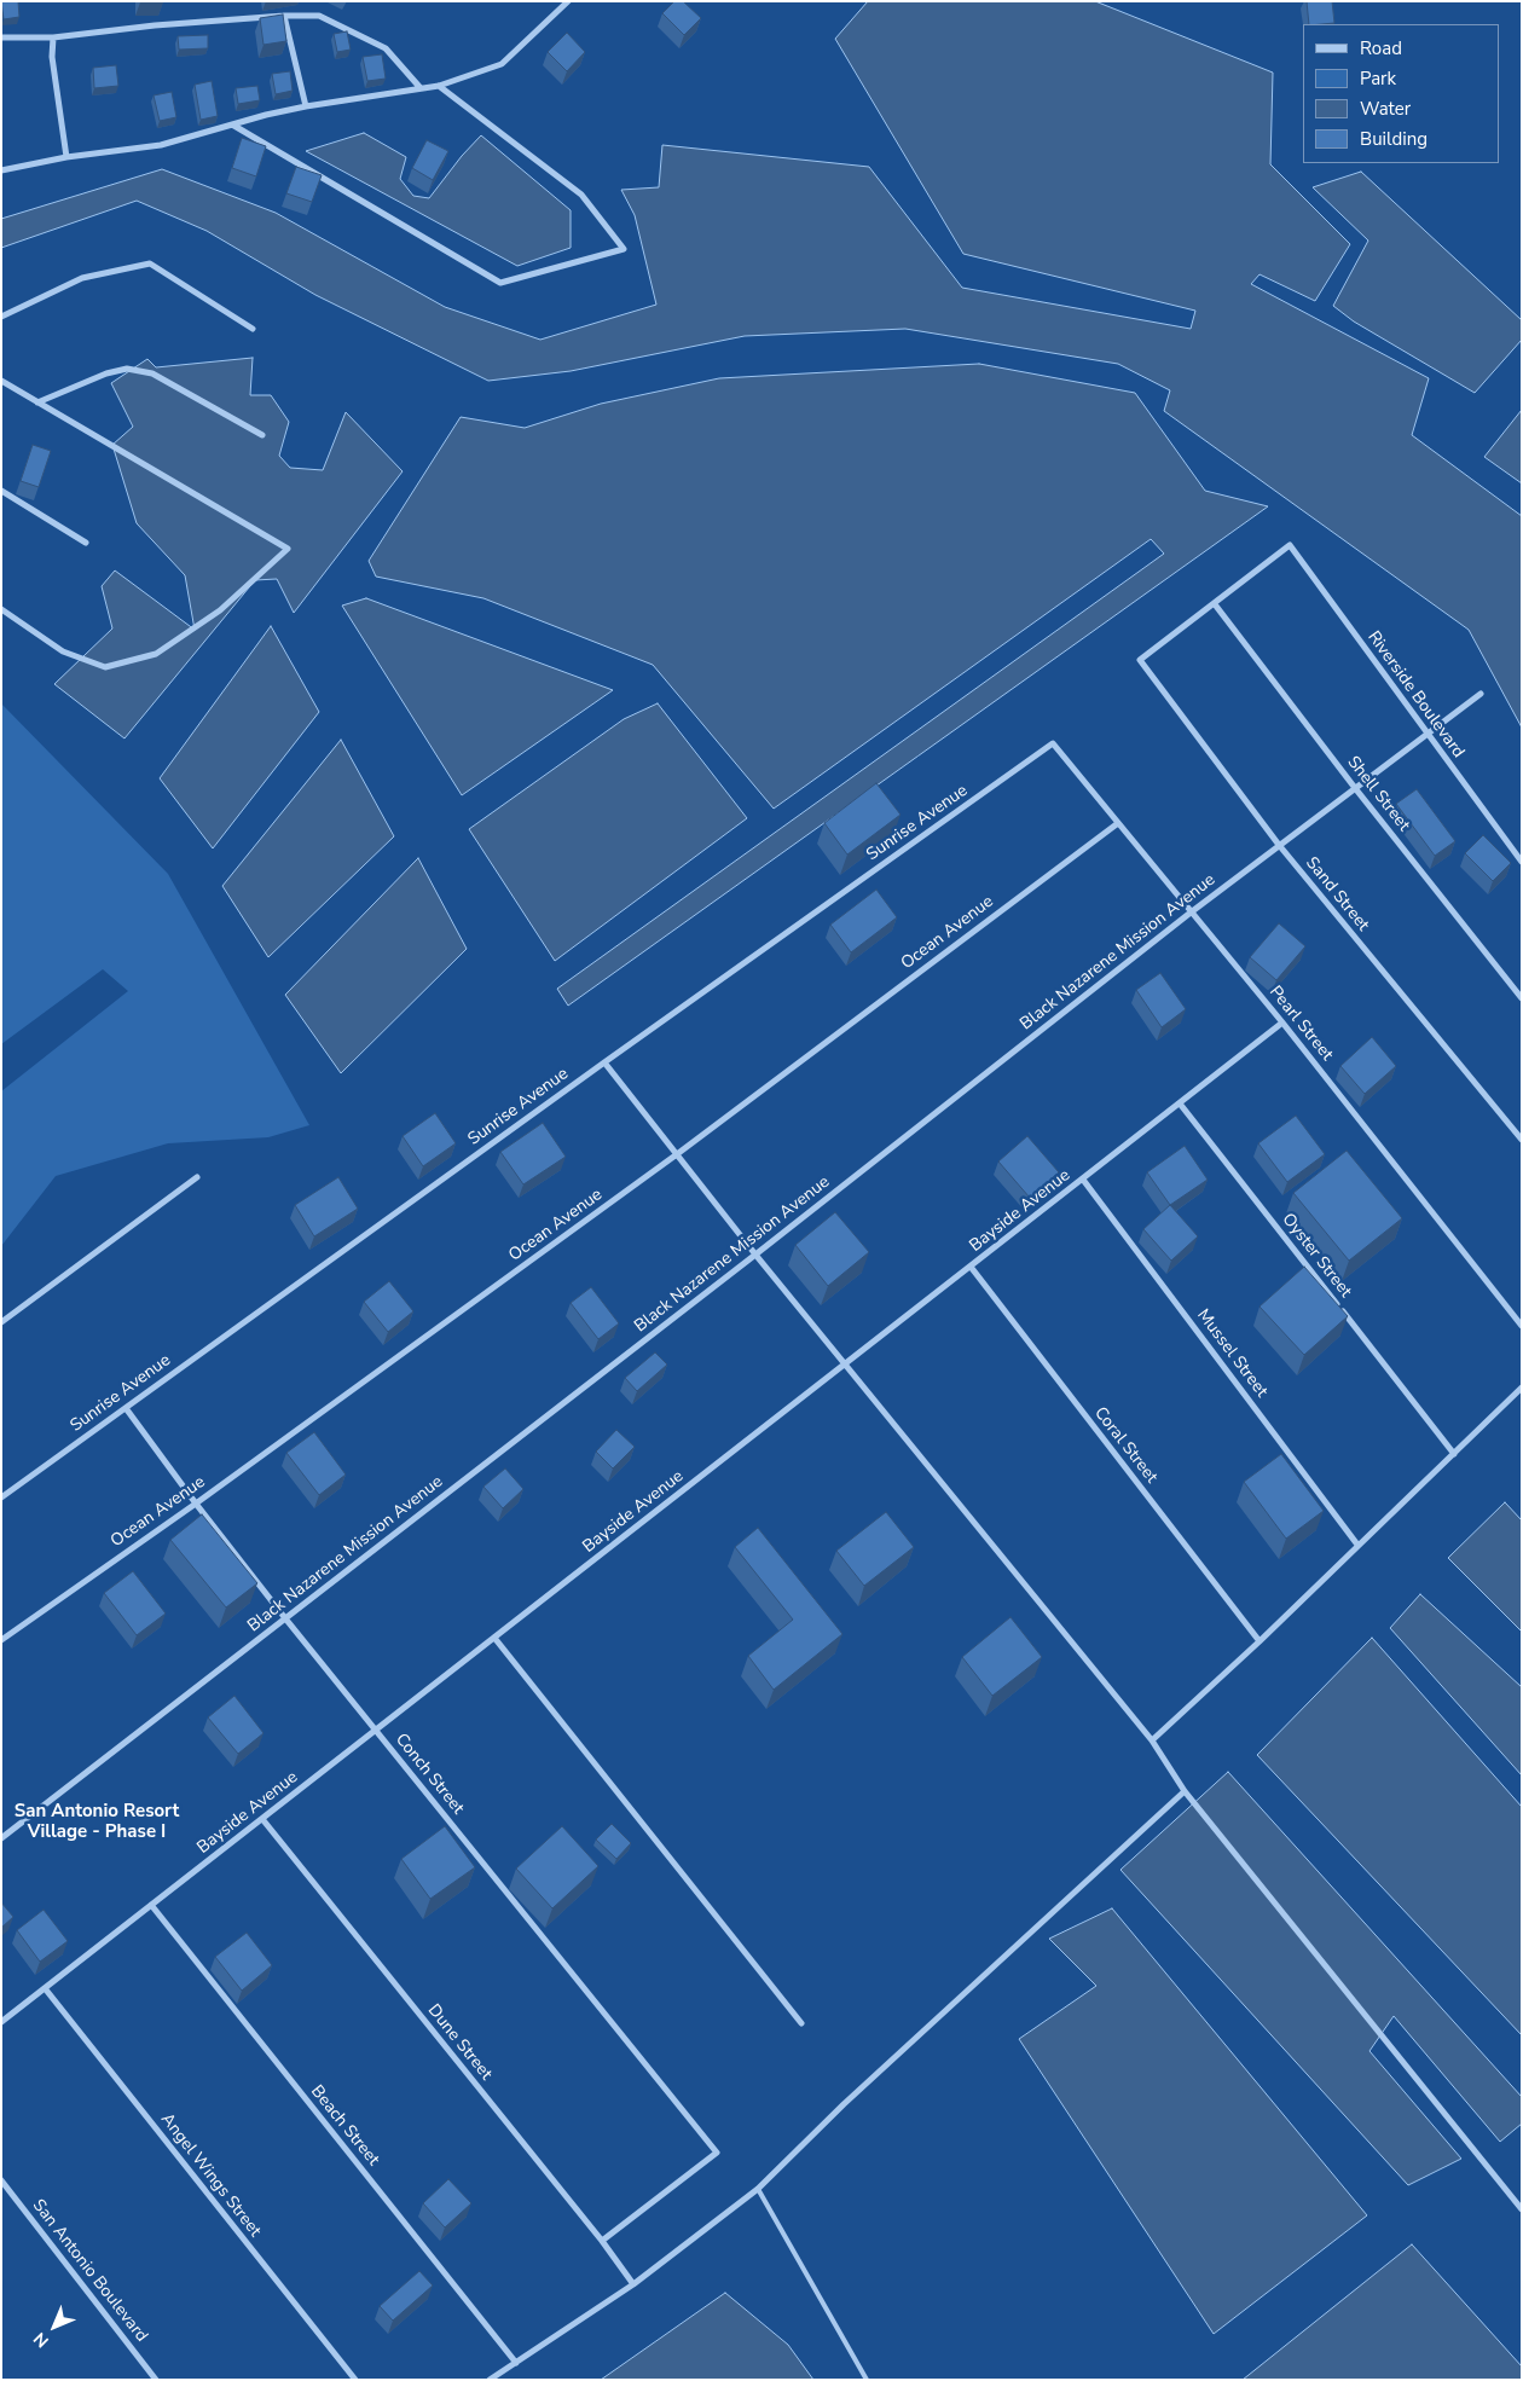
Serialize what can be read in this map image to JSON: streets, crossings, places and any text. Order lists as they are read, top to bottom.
{
  "streets": {
    "street": [
      "Riverside Boulevard",
      "Shell Street",
      "Sunrise Avenue",
      "Sand Street",
      "Ocean Avenue",
      "Black Nazarene Mission Avenue",
      "Pearl Street",
      "Bayside Avenue",
      "Oyster Street",
      "Mussel Street",
      "Coral Street",
      "Conch Street",
      "Dune Street",
      "Beach Street",
      "Angel Wings Street",
      "San Antonio Boulevard"
    ]
  },
  "crossings": [
    ["Riverside Boulevard", "Shell Street"],
    ["Riverside Boulevard", "Sand Street"],
    ["Riverside Boulevard", "Black Nazarene Mission Avenue"],
    ["Shell Street", "Sand Street"],
    ["Shell Street", "Black Nazarene Mission Avenue"],
    ["Sunrise Avenue", "Pearl Street"],
    ["Sunrise Avenue", "Conch Street"],
    ["Sand Street", "Black Nazarene Mission Avenue"],
    ["Ocean Avenue", "Pearl Street"],
    ["Ocean Avenue", "Conch Street"],
    ["Black Nazarene Mission Avenue", "Pearl Street"],
    ["Black Nazarene Mission Avenue", "Conch Street"],
    ["Pearl Street", "Bayside Avenue"],
    ["Bayside Avenue", "Oyster Street"],
    ["Bayside Avenue", "Mussel Street"],
    ["Bayside Avenue", "Coral Street"],
    ["Bayside Avenue", "Conch Street"],
    ["Bayside Avenue", "Dune Street"],
    ["Bayside Avenue", "Beach Street"],
    ["Bayside Avenue", "Angel Wings Street"],
    ["Conch Street", "Dune Street"]
  ],
  "districts": ["San Antonio Resort Village - Phase I"],
  "legend": [
    "Road",
    "Park",
    "Water",
    "Building"
  ],
  "north": "bottom left"
}
